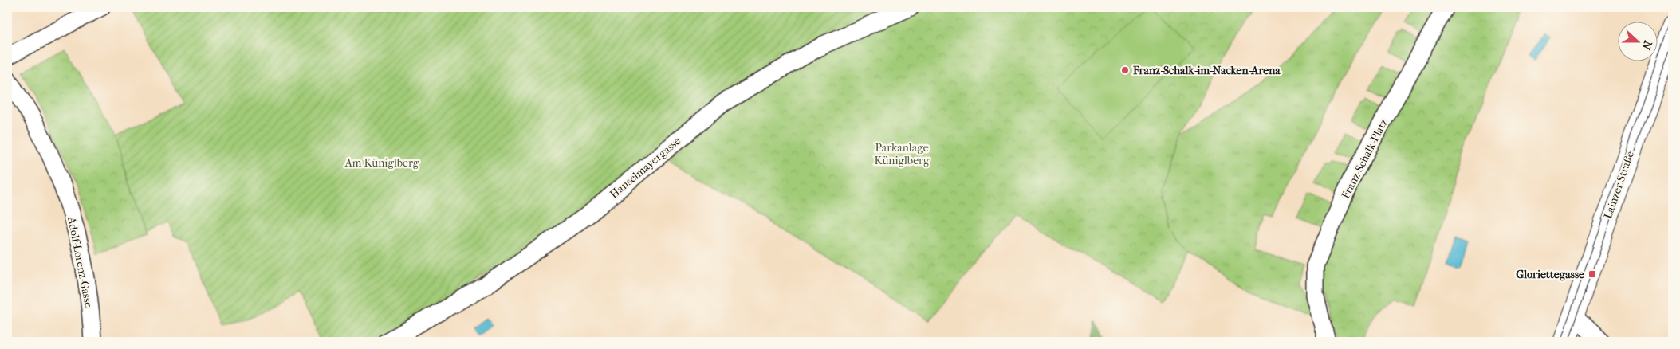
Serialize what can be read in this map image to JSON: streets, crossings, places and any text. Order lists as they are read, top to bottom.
{
  "streets": {
    "main road": ["Lainzer Straße"],
    "street": ["Franz-Schalk-Platz", "Hanselmayergasse", "Adolf-Lorenz-Gasse"]
  },
  "parks": ["Parkanlage Küniglberg", "Am Küniglberg"],
  "places": {
    "other": ["Franz-Schalk-im-Nacken-Arena"],
    "transit": ["Gloriettegasse"]
  },
  "north": "right"
}
